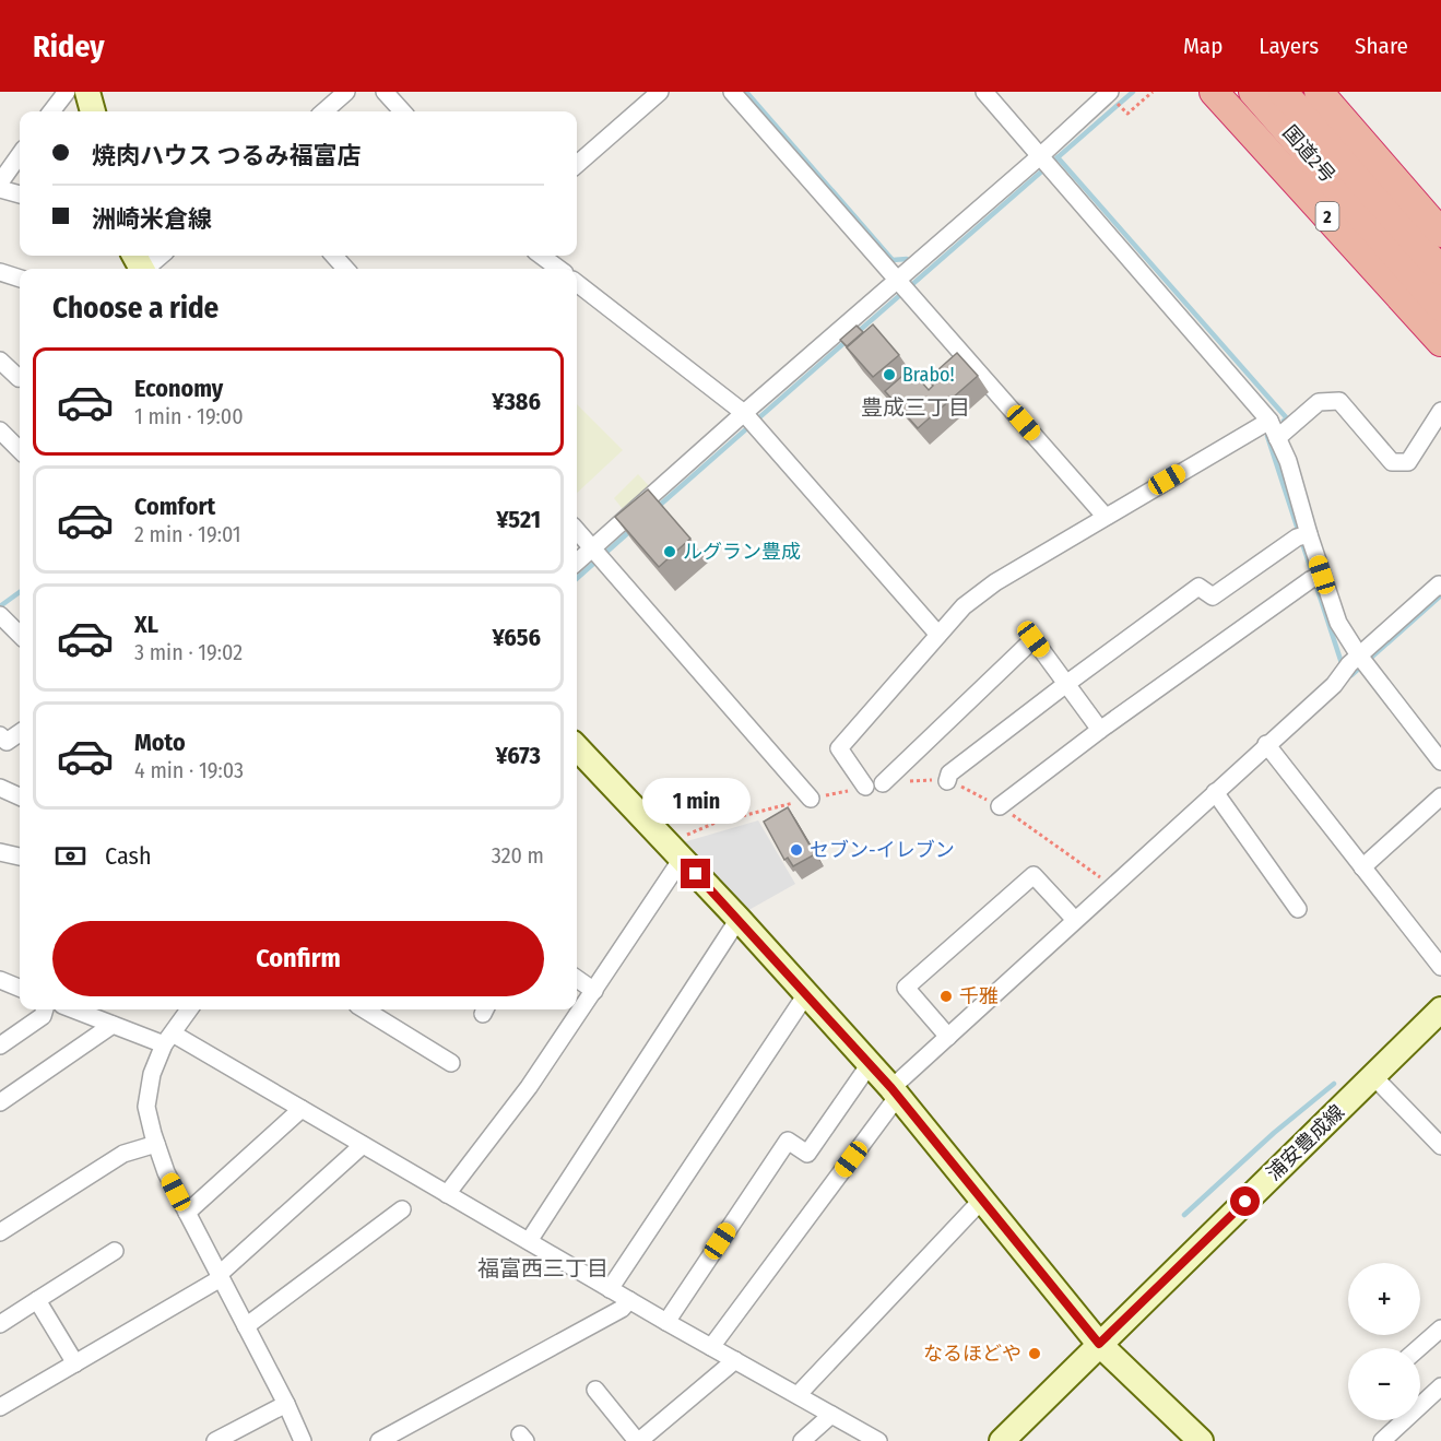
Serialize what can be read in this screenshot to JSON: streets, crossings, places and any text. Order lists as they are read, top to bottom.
{
  "streets": {
    "highway": ["国道2号", "2"],
    "main road": ["浦安豊成線"]
  },
  "districts": ["豊成三丁目", "福富西三丁目"],
  "places": [
    "Brabo!",
    "ルグラン豊成",
    "セブン-イレブン",
    "千雅",
    "なるほどや"
  ],
  "page": {
    "header": "Ridey",
    "nav": ["Map", "Layers", "Share"],
    "banner": ["焼肉ハウス つるみ福富店", "洲崎米倉線"],
    "heading": "Choose a ride",
    "list": [
      {
        "name": "Economy",
        "note": "1 min · 19:00",
        "value": "¥386"
      },
      {
        "name": "Comfort",
        "note": "2 min · 19:01",
        "value": "¥521"
      },
      {
        "name": "XL",
        "note": "3 min · 19:02",
        "value": "¥656"
      },
      {
        "name": "Moto",
        "note": "4 min · 19:03",
        "value": "¥673"
      }
    ],
    "bubble": "1 min",
    "pay": ["Cash", "320 m"],
    "buttons": "Confirm",
    "map_buttons": ["+", "−"]
  }
}
